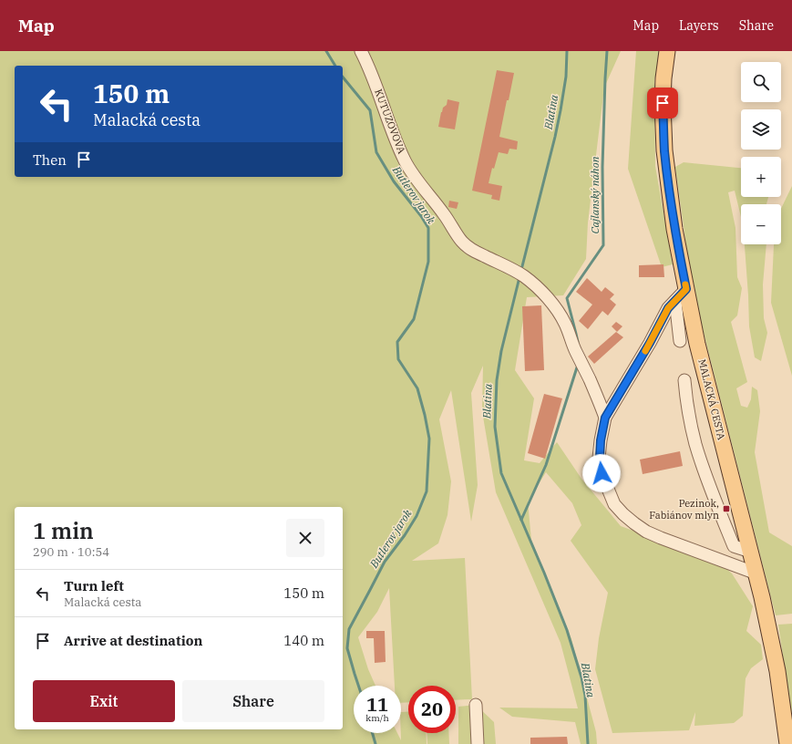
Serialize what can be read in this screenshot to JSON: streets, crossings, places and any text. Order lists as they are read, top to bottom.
{
  "streets": {
    "main road": ["MALACKÁ CESTA"],
    "lane": ["KUTUZOVOVA"]
  },
  "water": ["Blatina", "Butlerov jarok", "Cajlanský náhon"],
  "places": {
    "transit": ["Pezinok, Fabiánov mlyn"]
  },
  "page": {
    "header": "Map",
    "nav": ["Map", "Layers", "Share"],
    "map_buttons": ["+", "−"],
    "turn": ["150 m", "Malacká cesta"],
    "then": "Then",
    "heading": ["1 min", "290 m · 10:54"],
    "list": [
      {
        "name": "Turn left",
        "note": "Malacká cesta",
        "value": "150 m"
      },
      {
        "name": "Arrive at destination",
        "value": "140 m"
      }
    ],
    "buttons": ["Exit", "Share"],
    "speed": "11 km/h",
    "limit": "20"
  }
}
